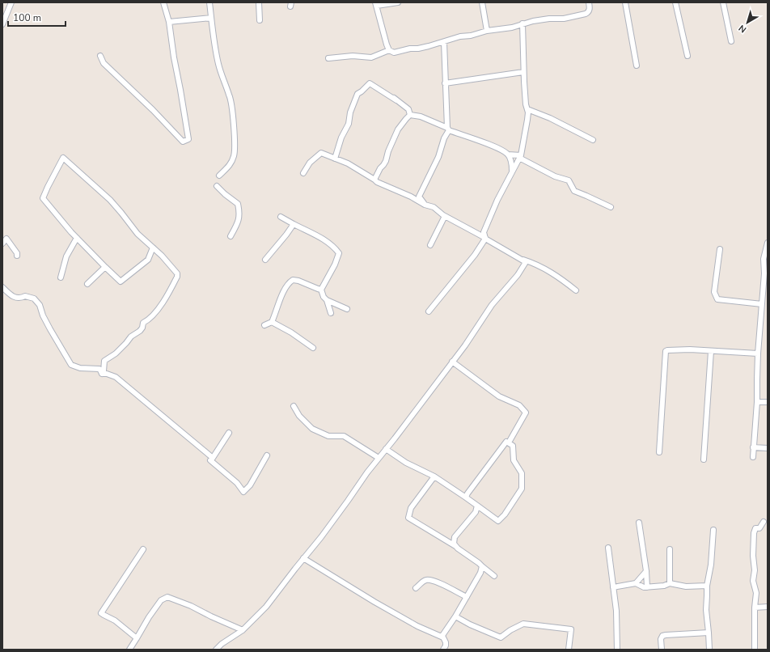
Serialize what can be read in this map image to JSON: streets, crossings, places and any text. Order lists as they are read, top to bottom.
{
  "scale_bar": "100 m",
  "north": "bottom left"
}
